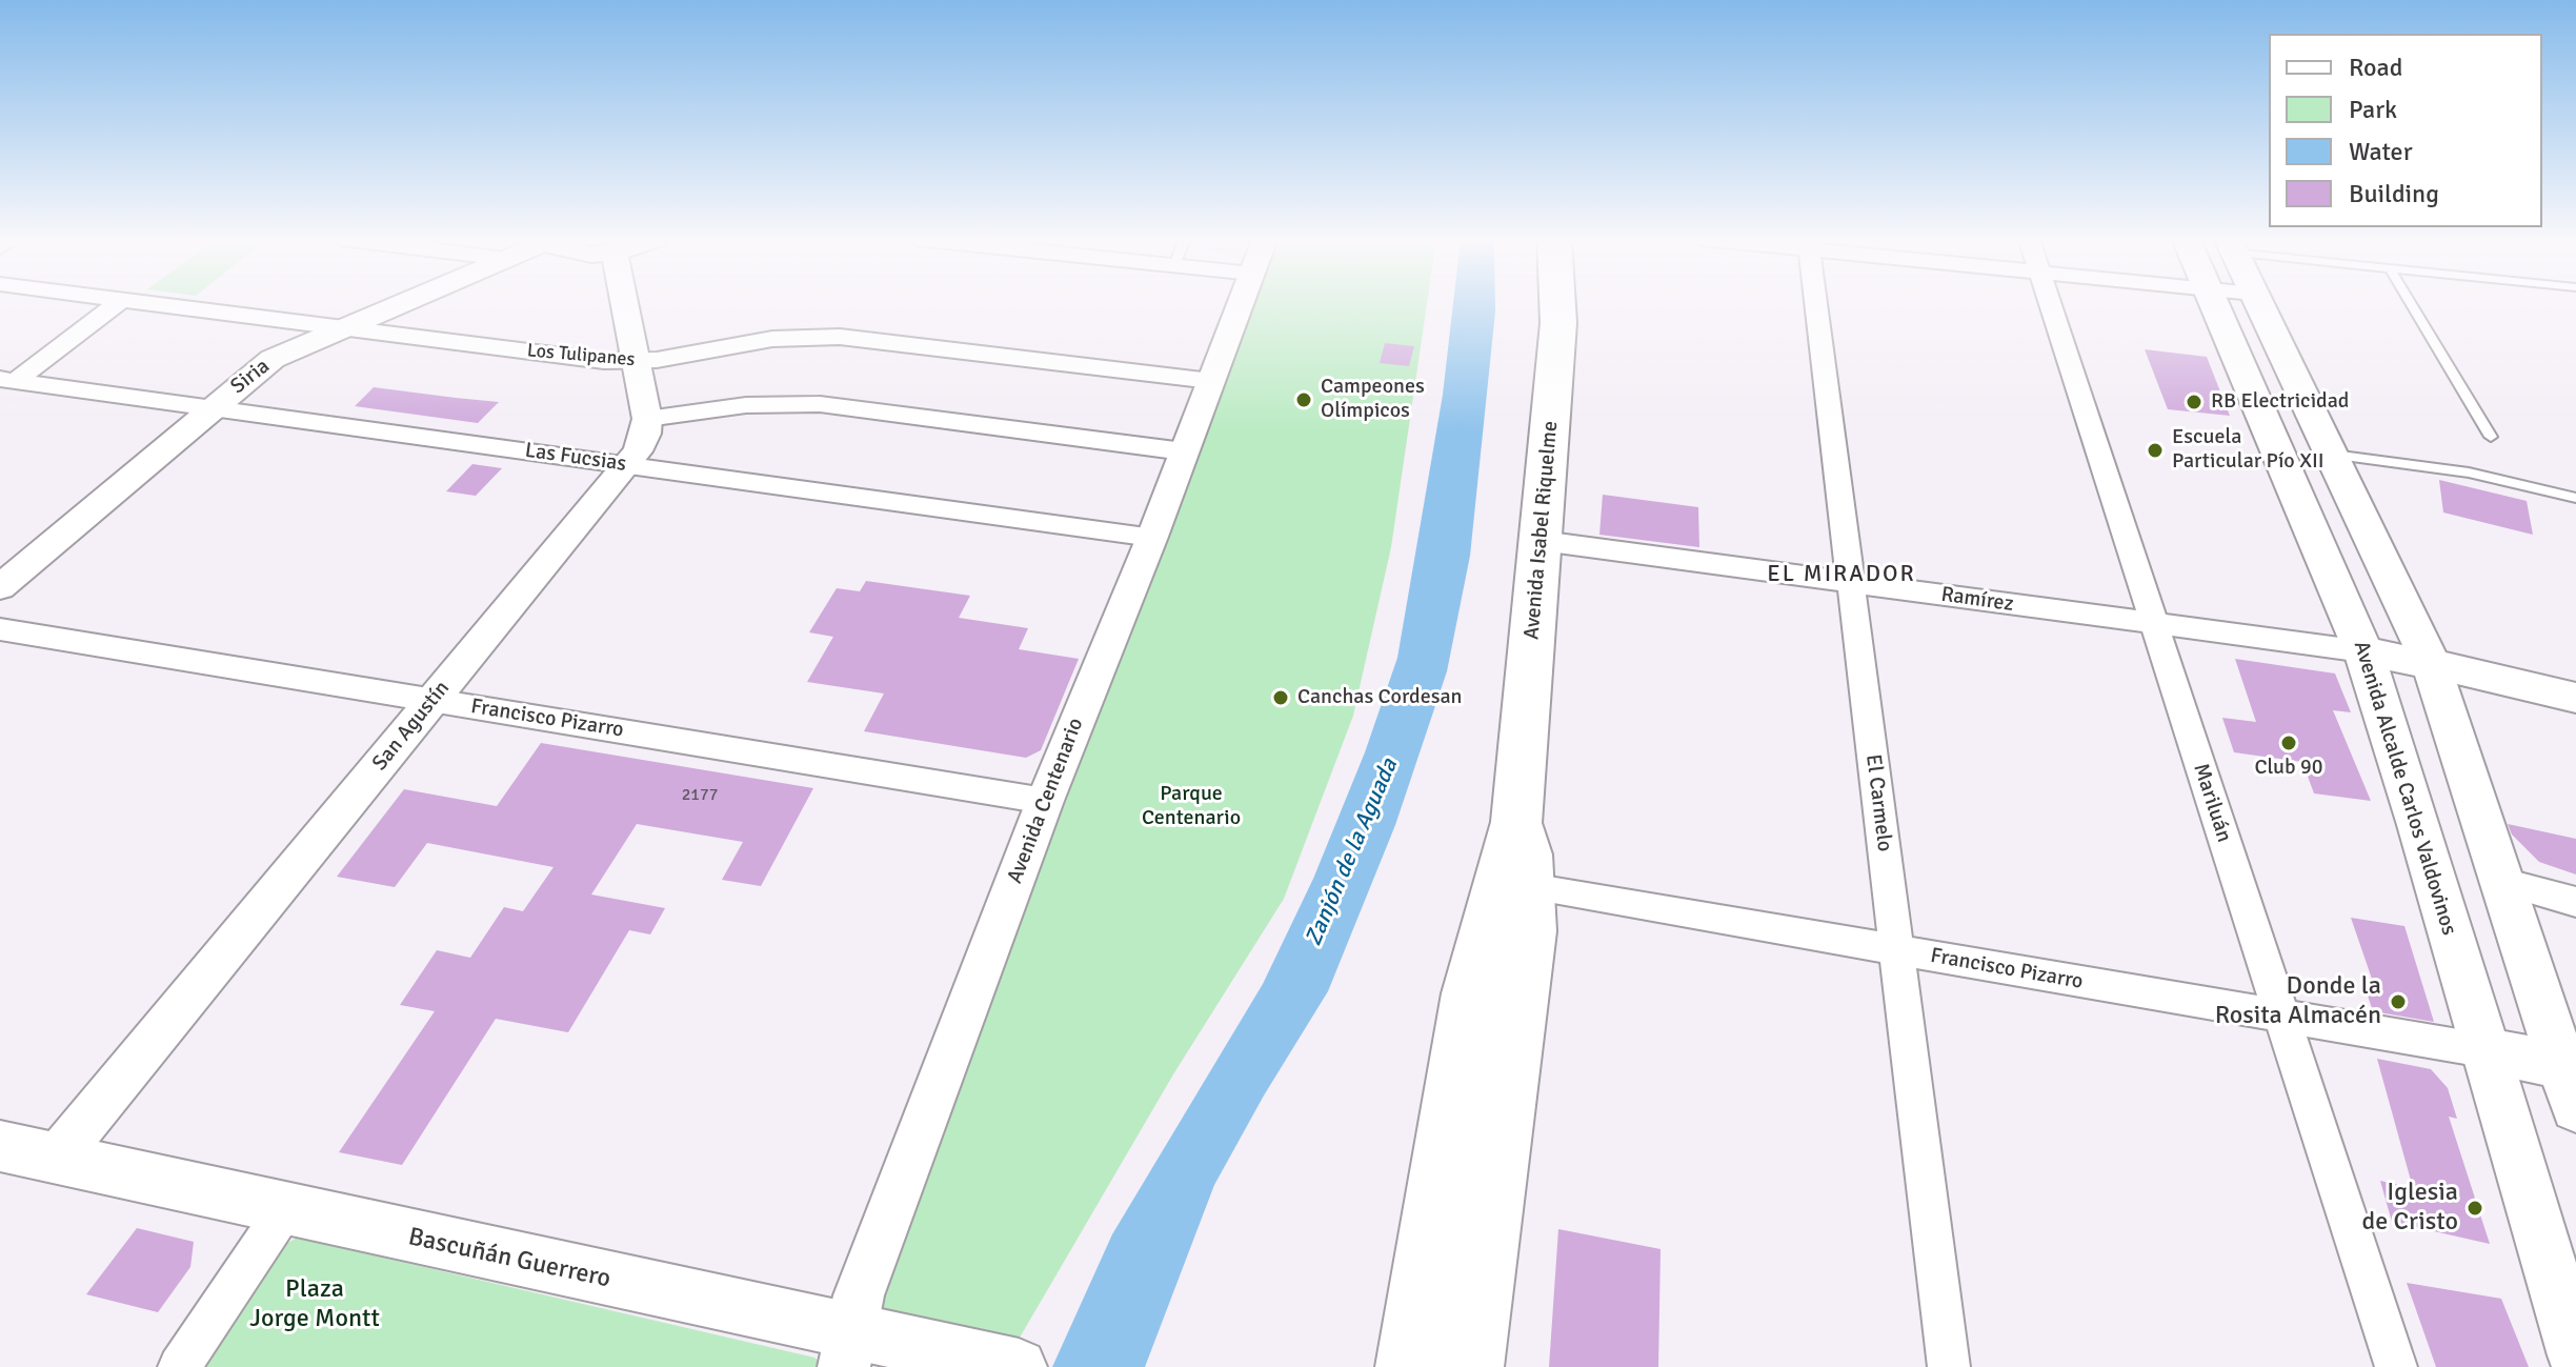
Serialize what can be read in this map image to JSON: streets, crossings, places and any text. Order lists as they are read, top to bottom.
{
  "streets": {
    "highway": ["Avenida Isabel Riquelme"],
    "main road": ["Avenida Alcalde Carlos Valdovinos", "Bascuñán Guerrero"],
    "street": [
      "Los Tulipanes",
      "Siria",
      "Las Fucsias",
      "Ramírez",
      "Francisco Pizarro",
      "San Agustín",
      "Avenida Centenario",
      "El Carmelo",
      "Mariluán"
    ]
  },
  "crossings": [
    ["Los Tulipanes", "Siria"],
    ["Los Tulipanes", "Avenida Centenario"],
    ["Siria", "Las Fucsias"],
    ["Las Fucsias", "San Agustín"],
    ["Las Fucsias", "Avenida Centenario"],
    ["Avenida Isabel Riquelme", "Ramírez"],
    ["Avenida Isabel Riquelme", "Francisco Pizarro"],
    ["Ramírez", "Avenida Alcalde Carlos Valdovinos"],
    ["Ramírez", "El Carmelo"],
    ["Ramírez", "Mariluán"],
    ["Francisco Pizarro", "San Agustín"],
    ["Francisco Pizarro", "Avenida Alcalde Carlos Valdovinos"],
    ["Francisco Pizarro", "Avenida Centenario"],
    ["Francisco Pizarro", "El Carmelo"],
    ["Francisco Pizarro", "Mariluán"],
    ["San Agustín", "Bascuñán Guerrero"],
    ["Avenida Centenario", "Bascuñán Guerrero"]
  ],
  "districts": ["EL MIRADOR"],
  "water": ["Zanjón de la Aguada"],
  "parks": ["Parque Centenario", "Plaza Jorge Montt"],
  "places": [
    "Campeones Olímpicos",
    "RB Electricidad",
    "Escuela Particular Pío XII",
    "Canchas Cordesan",
    "Club 90",
    "Donde la Rosita Almacén",
    "Iglesia de Cristo"
  ],
  "house_numbers": ["2177"],
  "legend": [
    "Road",
    "Park",
    "Water",
    "Building"
  ]
}
